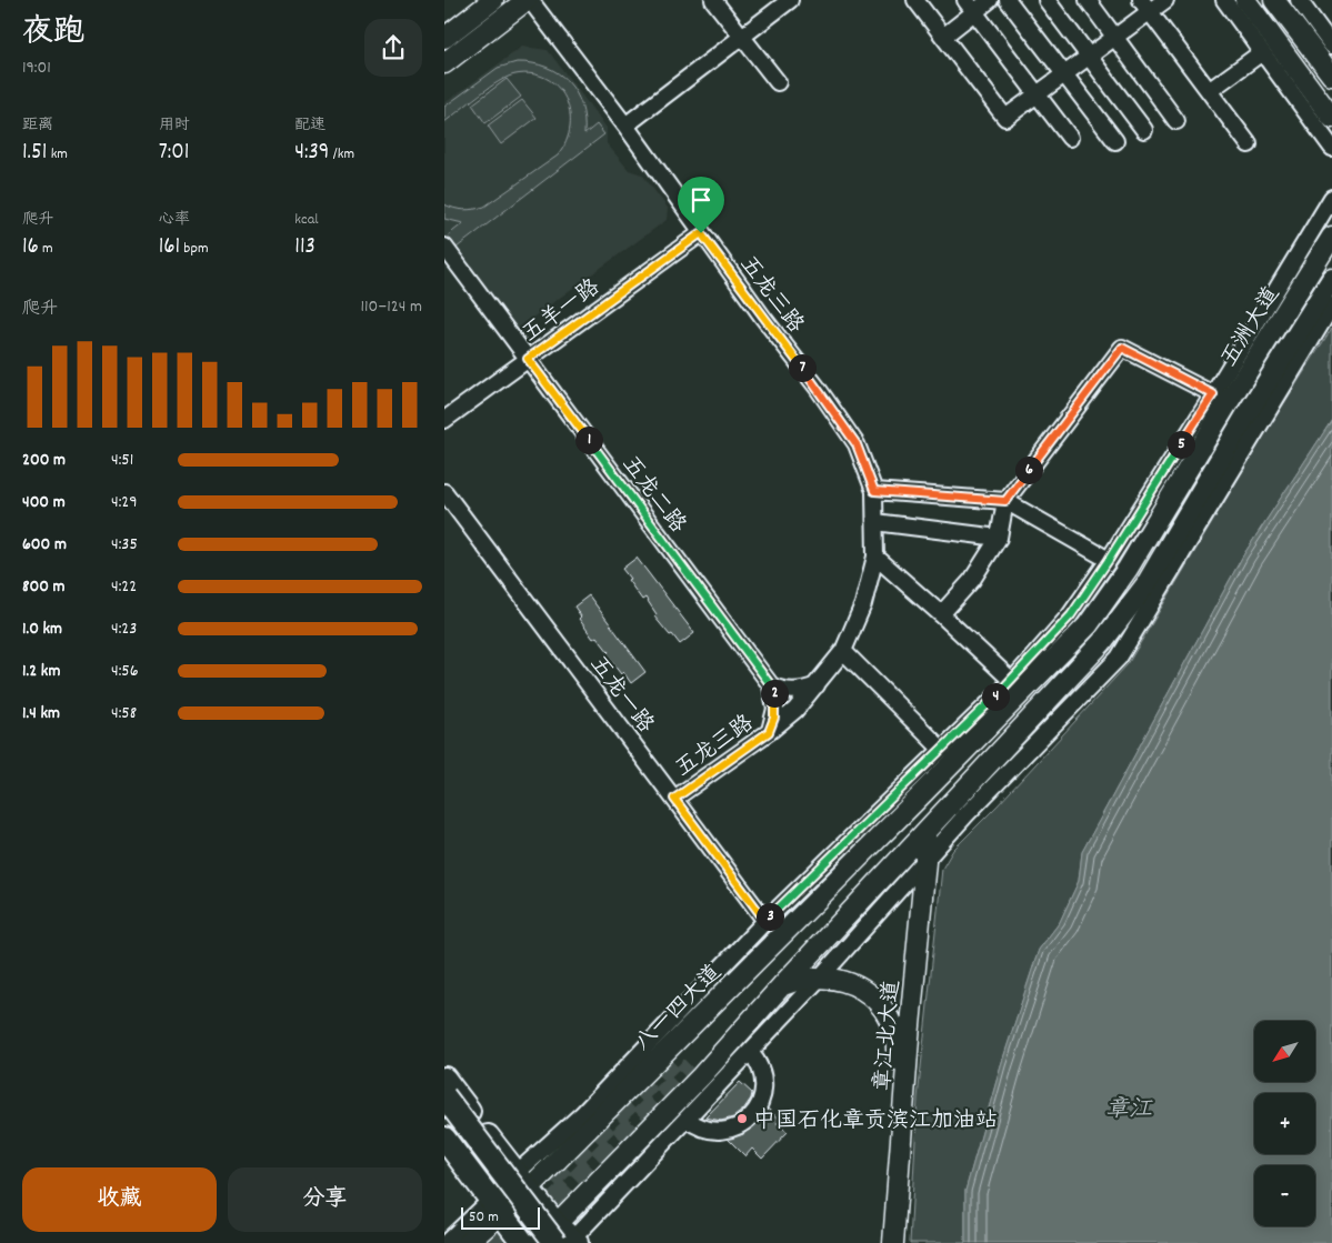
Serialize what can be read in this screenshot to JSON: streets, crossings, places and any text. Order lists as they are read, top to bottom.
{
  "streets": {
    "main road": ["五洲大道", "八一四大道", "章江北大道"],
    "street": [
      "五龙三路",
      "五羊一路",
      "五龙二路",
      "五龙一路"
    ]
  },
  "crossings": [
    ["五龙三路", "五羊一路"],
    ["五龙三路", "五龙一路"],
    ["五羊一路", "五龙二路"],
    ["五洲大道", "八一四大道"],
    ["五洲大道", "章江北大道"]
  ],
  "water": ["章江"],
  "places": ["中国石化章贡滨江加油站"],
  "scale_bar": "50 m",
  "north": "bottom left",
  "page": {
    "heading": ["夜跑", "19:01"],
    "stats": [
      ["距离", "1.51 km"],
      ["用时", "7:01"],
      ["配速", "4:39 /km"],
      ["爬升", "16 m"],
      ["心率", "161 bpm"],
      ["kcal", "113"]
    ],
    "chart": ["爬升", "110–124 m"],
    "pins": [
      "7",
      "1",
      "5",
      "6",
      "2",
      "4",
      "3"
    ],
    "list": [
      {
        "name": "200 m",
        "note": "4:51"
      },
      {
        "name": "400 m",
        "note": "4:29"
      },
      {
        "name": "600 m",
        "note": "4:35"
      },
      {
        "name": "800 m",
        "note": "4:22"
      },
      {
        "name": "1.0 km",
        "note": "4:23"
      },
      {
        "name": "1.2 km",
        "note": "4:56"
      },
      {
        "name": "1.4 km",
        "note": "4:58"
      }
    ],
    "map_buttons": ["+", "−"],
    "buttons": ["收藏", "分享"],
    "scale": "50 m"
  }
}
